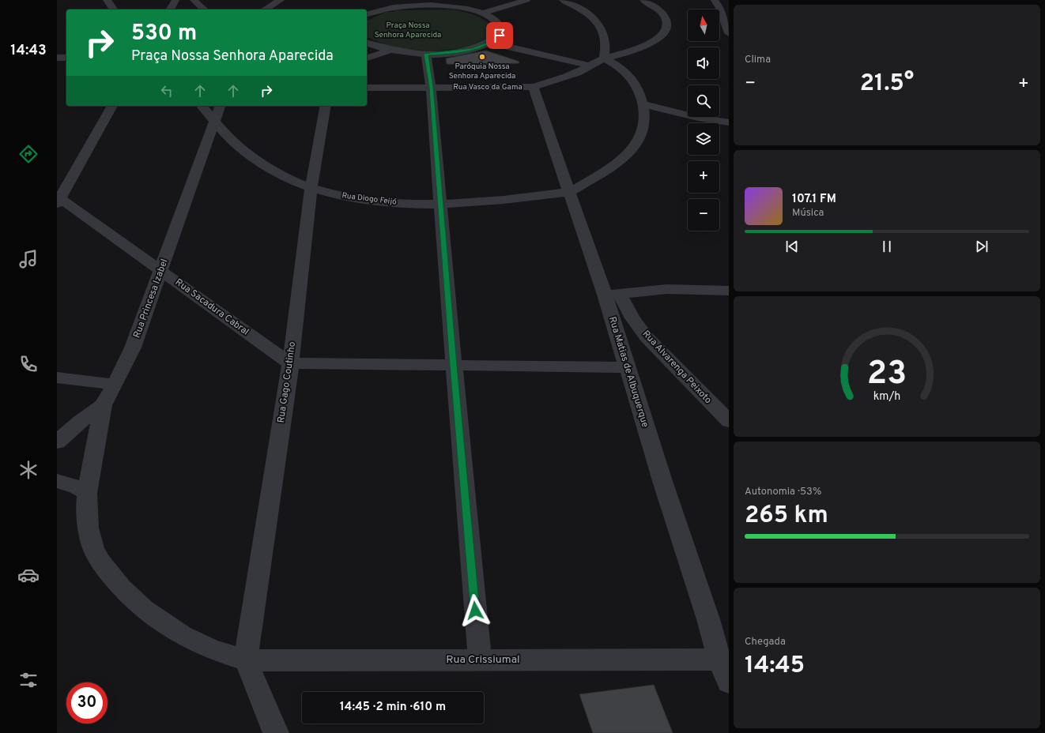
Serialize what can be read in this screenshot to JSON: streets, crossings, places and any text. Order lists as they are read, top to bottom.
{
  "streets": {
    "street": [
      "Rua Vasco da Gama",
      "Rua Diogo Feijó",
      "Rua Princesa Izabel",
      "Rua Sacadura Cabral",
      "Rua Alvarenga Peixoto",
      "Rua Matias de Albuquerque",
      "Rua Gago Coutinho",
      "Rua Crissiumal"
    ]
  },
  "crossings": [
    ["Rua Vasco da Gama", "Rua Matias de Albuquerque"],
    ["Rua Diogo Feijó", "Rua Princesa Izabel"],
    ["Rua Diogo Feijó", "Rua Matias de Albuquerque"],
    ["Rua Diogo Feijó", "Rua Gago Coutinho"],
    ["Rua Princesa Izabel", "Rua Sacadura Cabral"],
    ["Rua Princesa Izabel", "Rua Gago Coutinho"],
    ["Rua Princesa Izabel", "Rua Crissiumal"],
    ["Rua Sacadura Cabral", "Rua Gago Coutinho"],
    ["Rua Alvarenga Peixoto", "Rua Matias de Albuquerque"],
    ["Rua Matias de Albuquerque", "Rua Crissiumal"],
    ["Rua Gago Coutinho", "Rua Crissiumal"]
  ],
  "parks": ["Praça Nossa Senhora Aparecida"],
  "places": ["Paróquia Nossa Senhora Aparecida"],
  "north": "top",
  "page": {
    "tabs": "14:43",
    "tile": [
      "Clima",
      ["Autonomia · 53%", "265 km"],
      ["Chegada", "14:45"]
    ],
    "map_buttons": ["+", "−"],
    "turn": ["530 m", "Praça Nossa Senhora Aparecida"],
    "heat": ["−", "21.5°", "+"],
    "song": ["107.1 FM", "Música"],
    "limit": "30",
    "trip": "14:45 · 2 min · 610 m",
    "gauge": ["23", "km/h"]
  }
}
